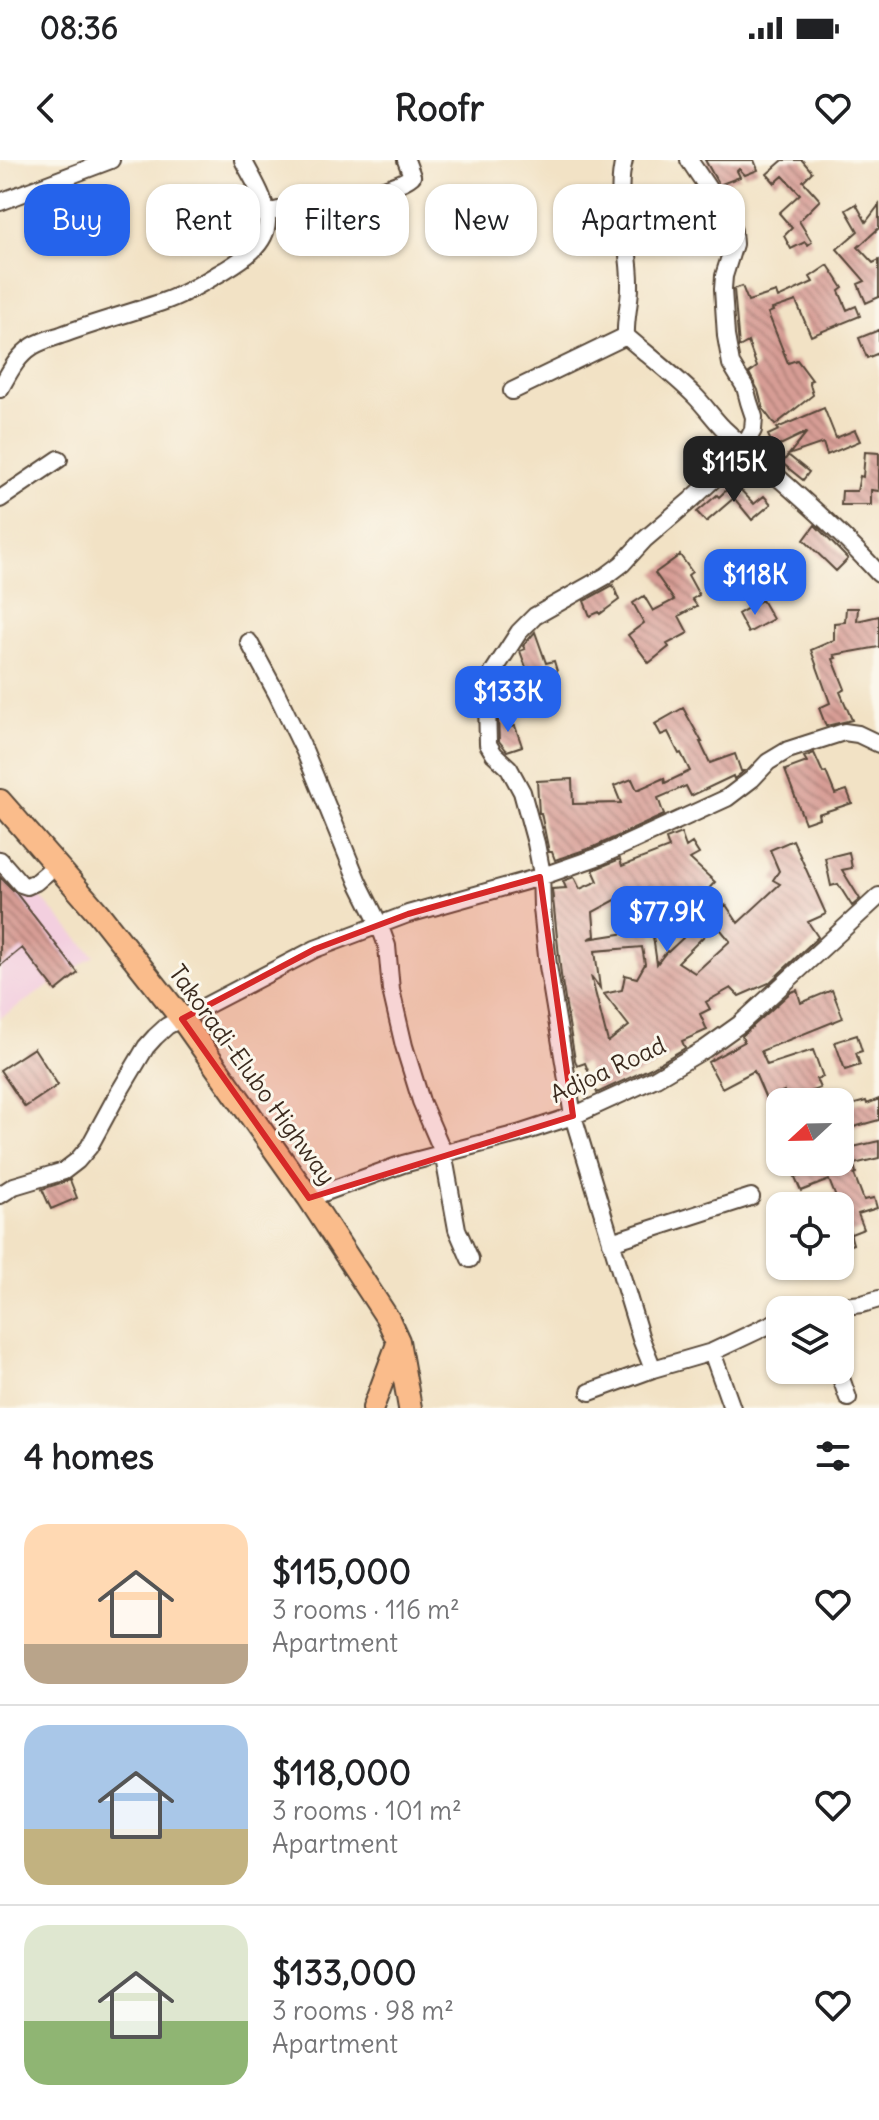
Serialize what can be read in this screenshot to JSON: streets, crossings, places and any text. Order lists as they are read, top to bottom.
{
  "streets": {
    "highway": ["Takoradi-Elubo Highway"],
    "street": ["Adjoa Road"]
  },
  "crossings": [
    ["Adjoa Road", "Takoradi-Elubo Highway"]
  ],
  "north": "left",
  "page": {
    "status": "08:36",
    "header": "Roofr",
    "chip": [
      "Buy",
      "Rent",
      "Filters",
      "New",
      "Apartment"
    ],
    "price": [
      "$115K",
      "$118K",
      "$133K",
      "$77.9K"
    ],
    "heading": "4 homes",
    "list": [
      {
        "name": "$115,000",
        "note": "3 rooms · 116 m² · Apartment"
      },
      {
        "name": "$118,000",
        "note": "3 rooms · 101 m² · Apartment"
      },
      {
        "name": "$133,000",
        "note": "3 rooms · 98 m² · Apartment"
      }
    ]
  }
}
